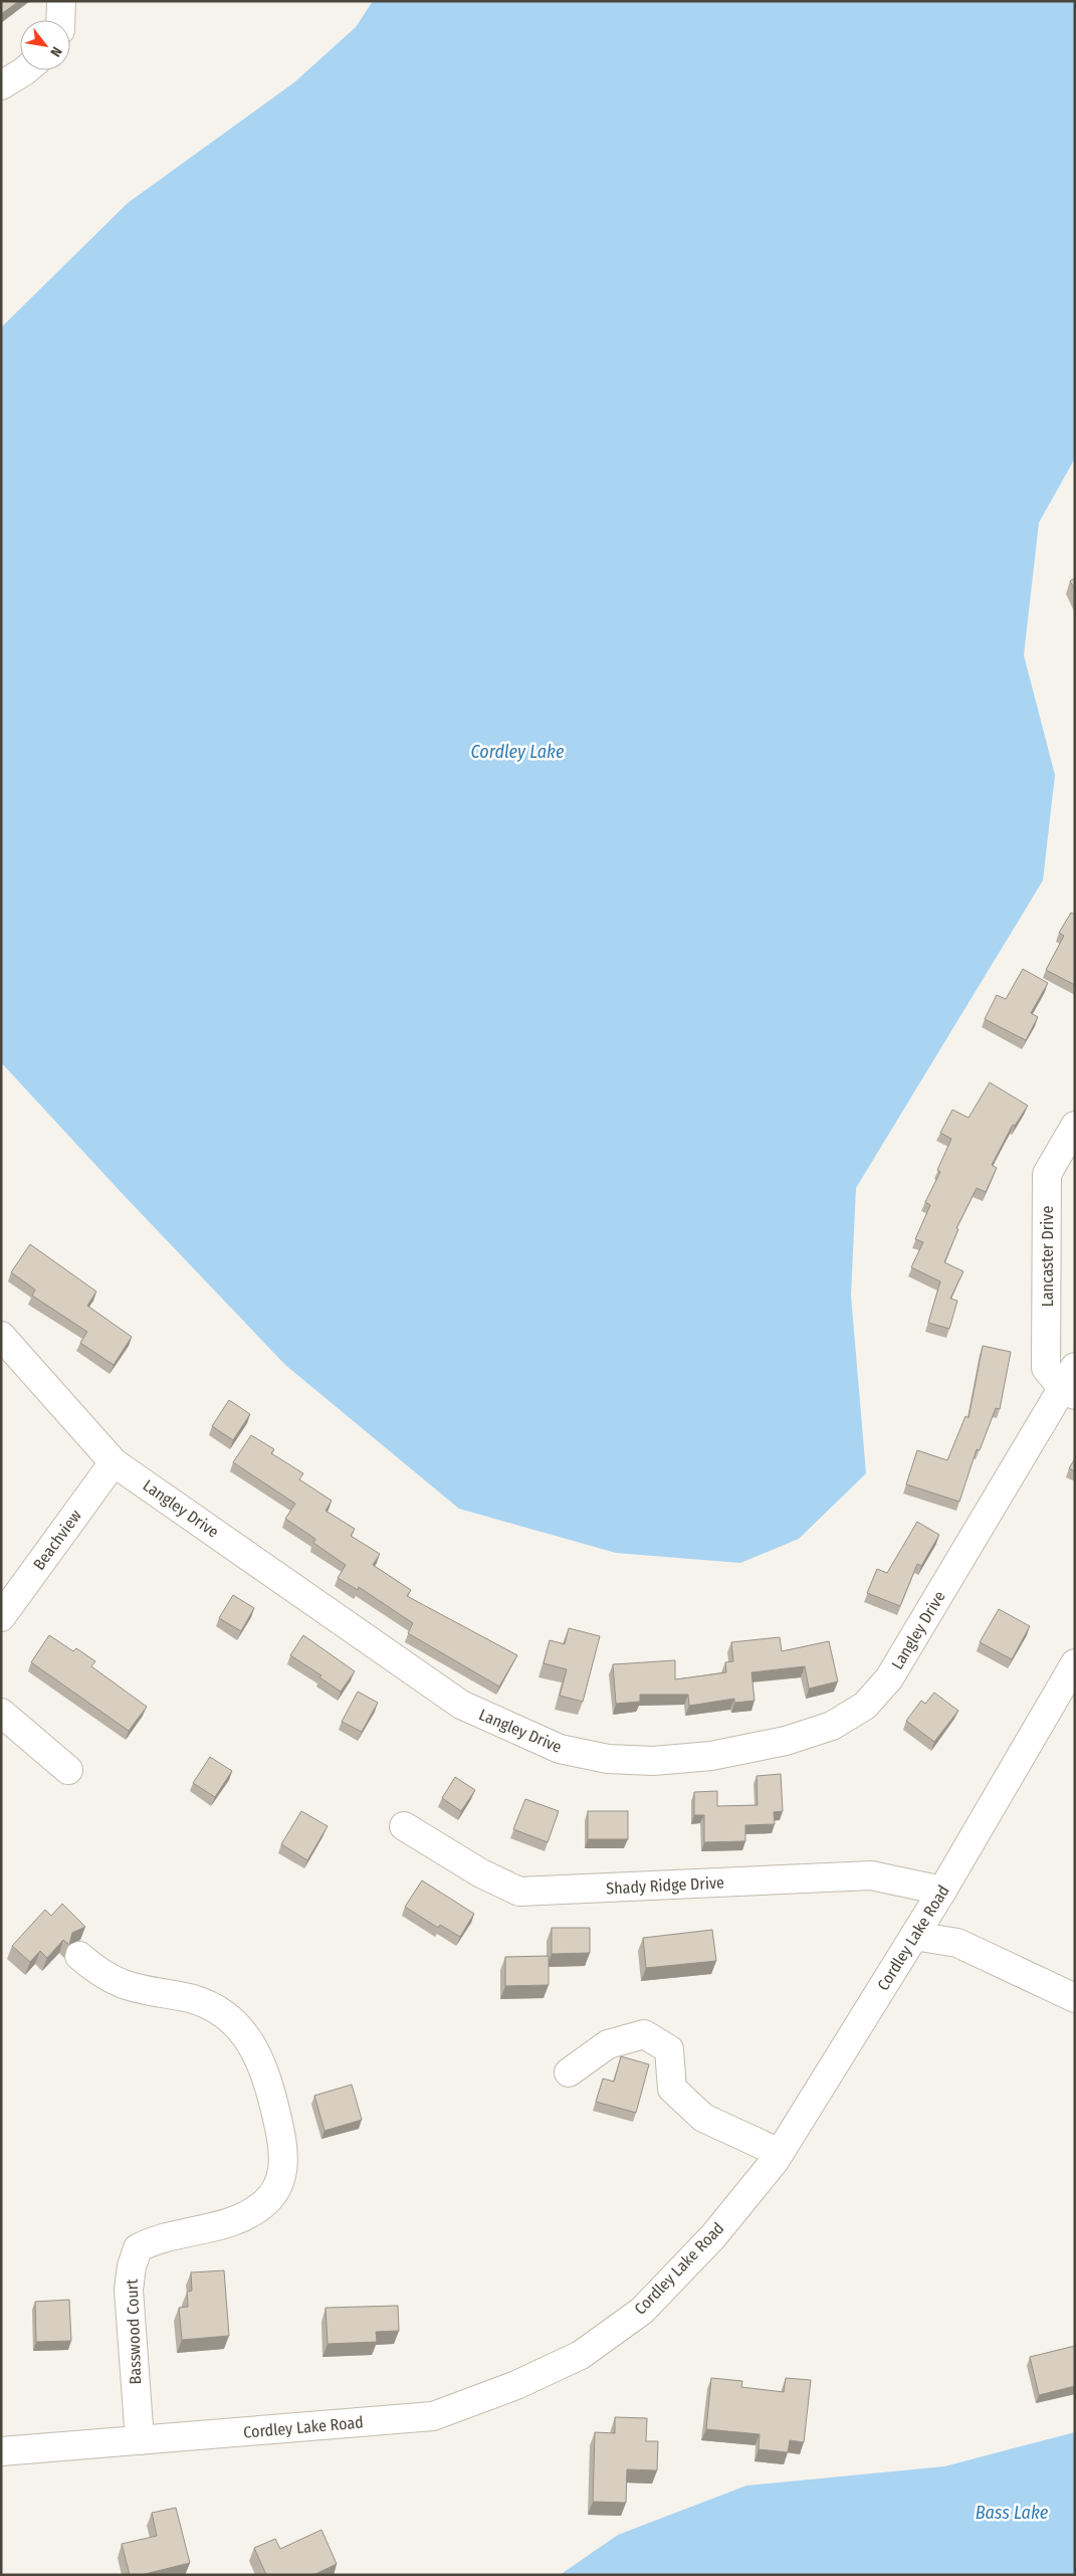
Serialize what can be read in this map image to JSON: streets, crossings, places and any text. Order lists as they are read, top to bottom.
{
  "streets": {
    "street": [
      "Lancaster Drive",
      "Langley Drive",
      "Beachview",
      "Shady Ridge Drive",
      "Cordley Lake Road",
      "Basswood Court"
    ]
  },
  "crossings": [
    ["Lancaster Drive", "Langley Drive"],
    ["Langley Drive", "Beachview"],
    ["Shady Ridge Drive", "Cordley Lake Road"],
    ["Cordley Lake Road", "Basswood Court"]
  ],
  "water": ["Cordley Lake", "Bass Lake"],
  "north": "bottom right"
}
